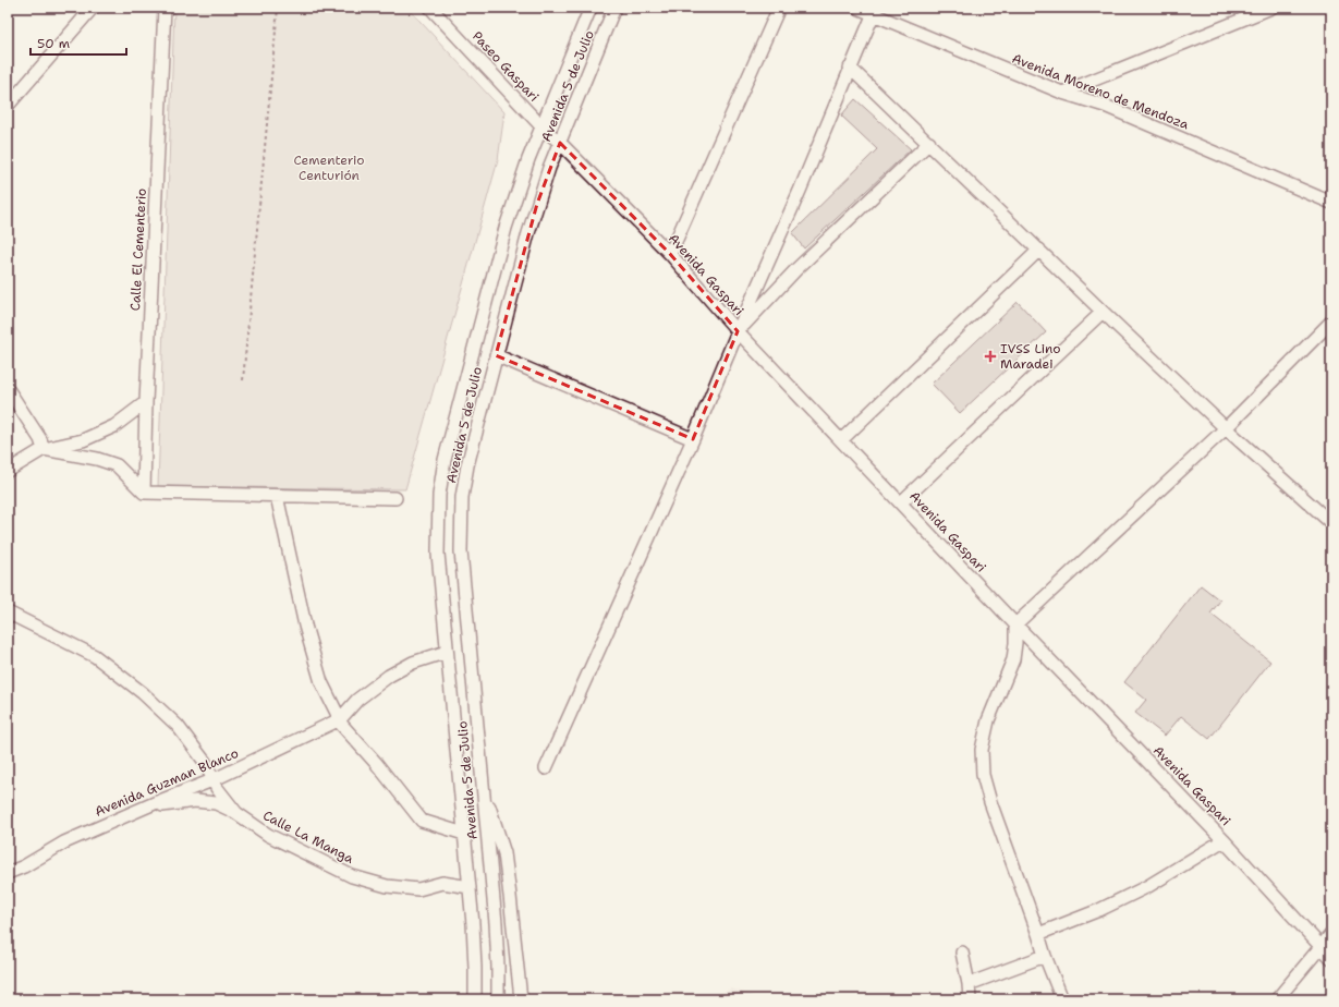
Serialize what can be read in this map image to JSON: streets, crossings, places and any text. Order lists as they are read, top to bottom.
{
  "streets": {
    "street": [
      "Paseo Gaspari",
      "Avenida 5 de Julio",
      "Avenida Moreno de Mendoza",
      "Calle El Cementerio",
      "Avenida Gaspari",
      "Avenida Guzman Blanco",
      "Calle La Manga"
    ]
  },
  "crossings": [
    ["Paseo Gaspari", "Avenida 5 de Julio"],
    ["Paseo Gaspari", "Avenida Gaspari"],
    ["Avenida 5 de Julio", "Avenida Gaspari"],
    ["Avenida 5 de Julio", "Calle La Manga"],
    ["Avenida Guzman Blanco", "Calle La Manga"]
  ],
  "parks": ["Cementerio Centurión"],
  "places": {
    "health": ["IVSS Lino Maradei"]
  },
  "scale_bar": "50 m"
}
